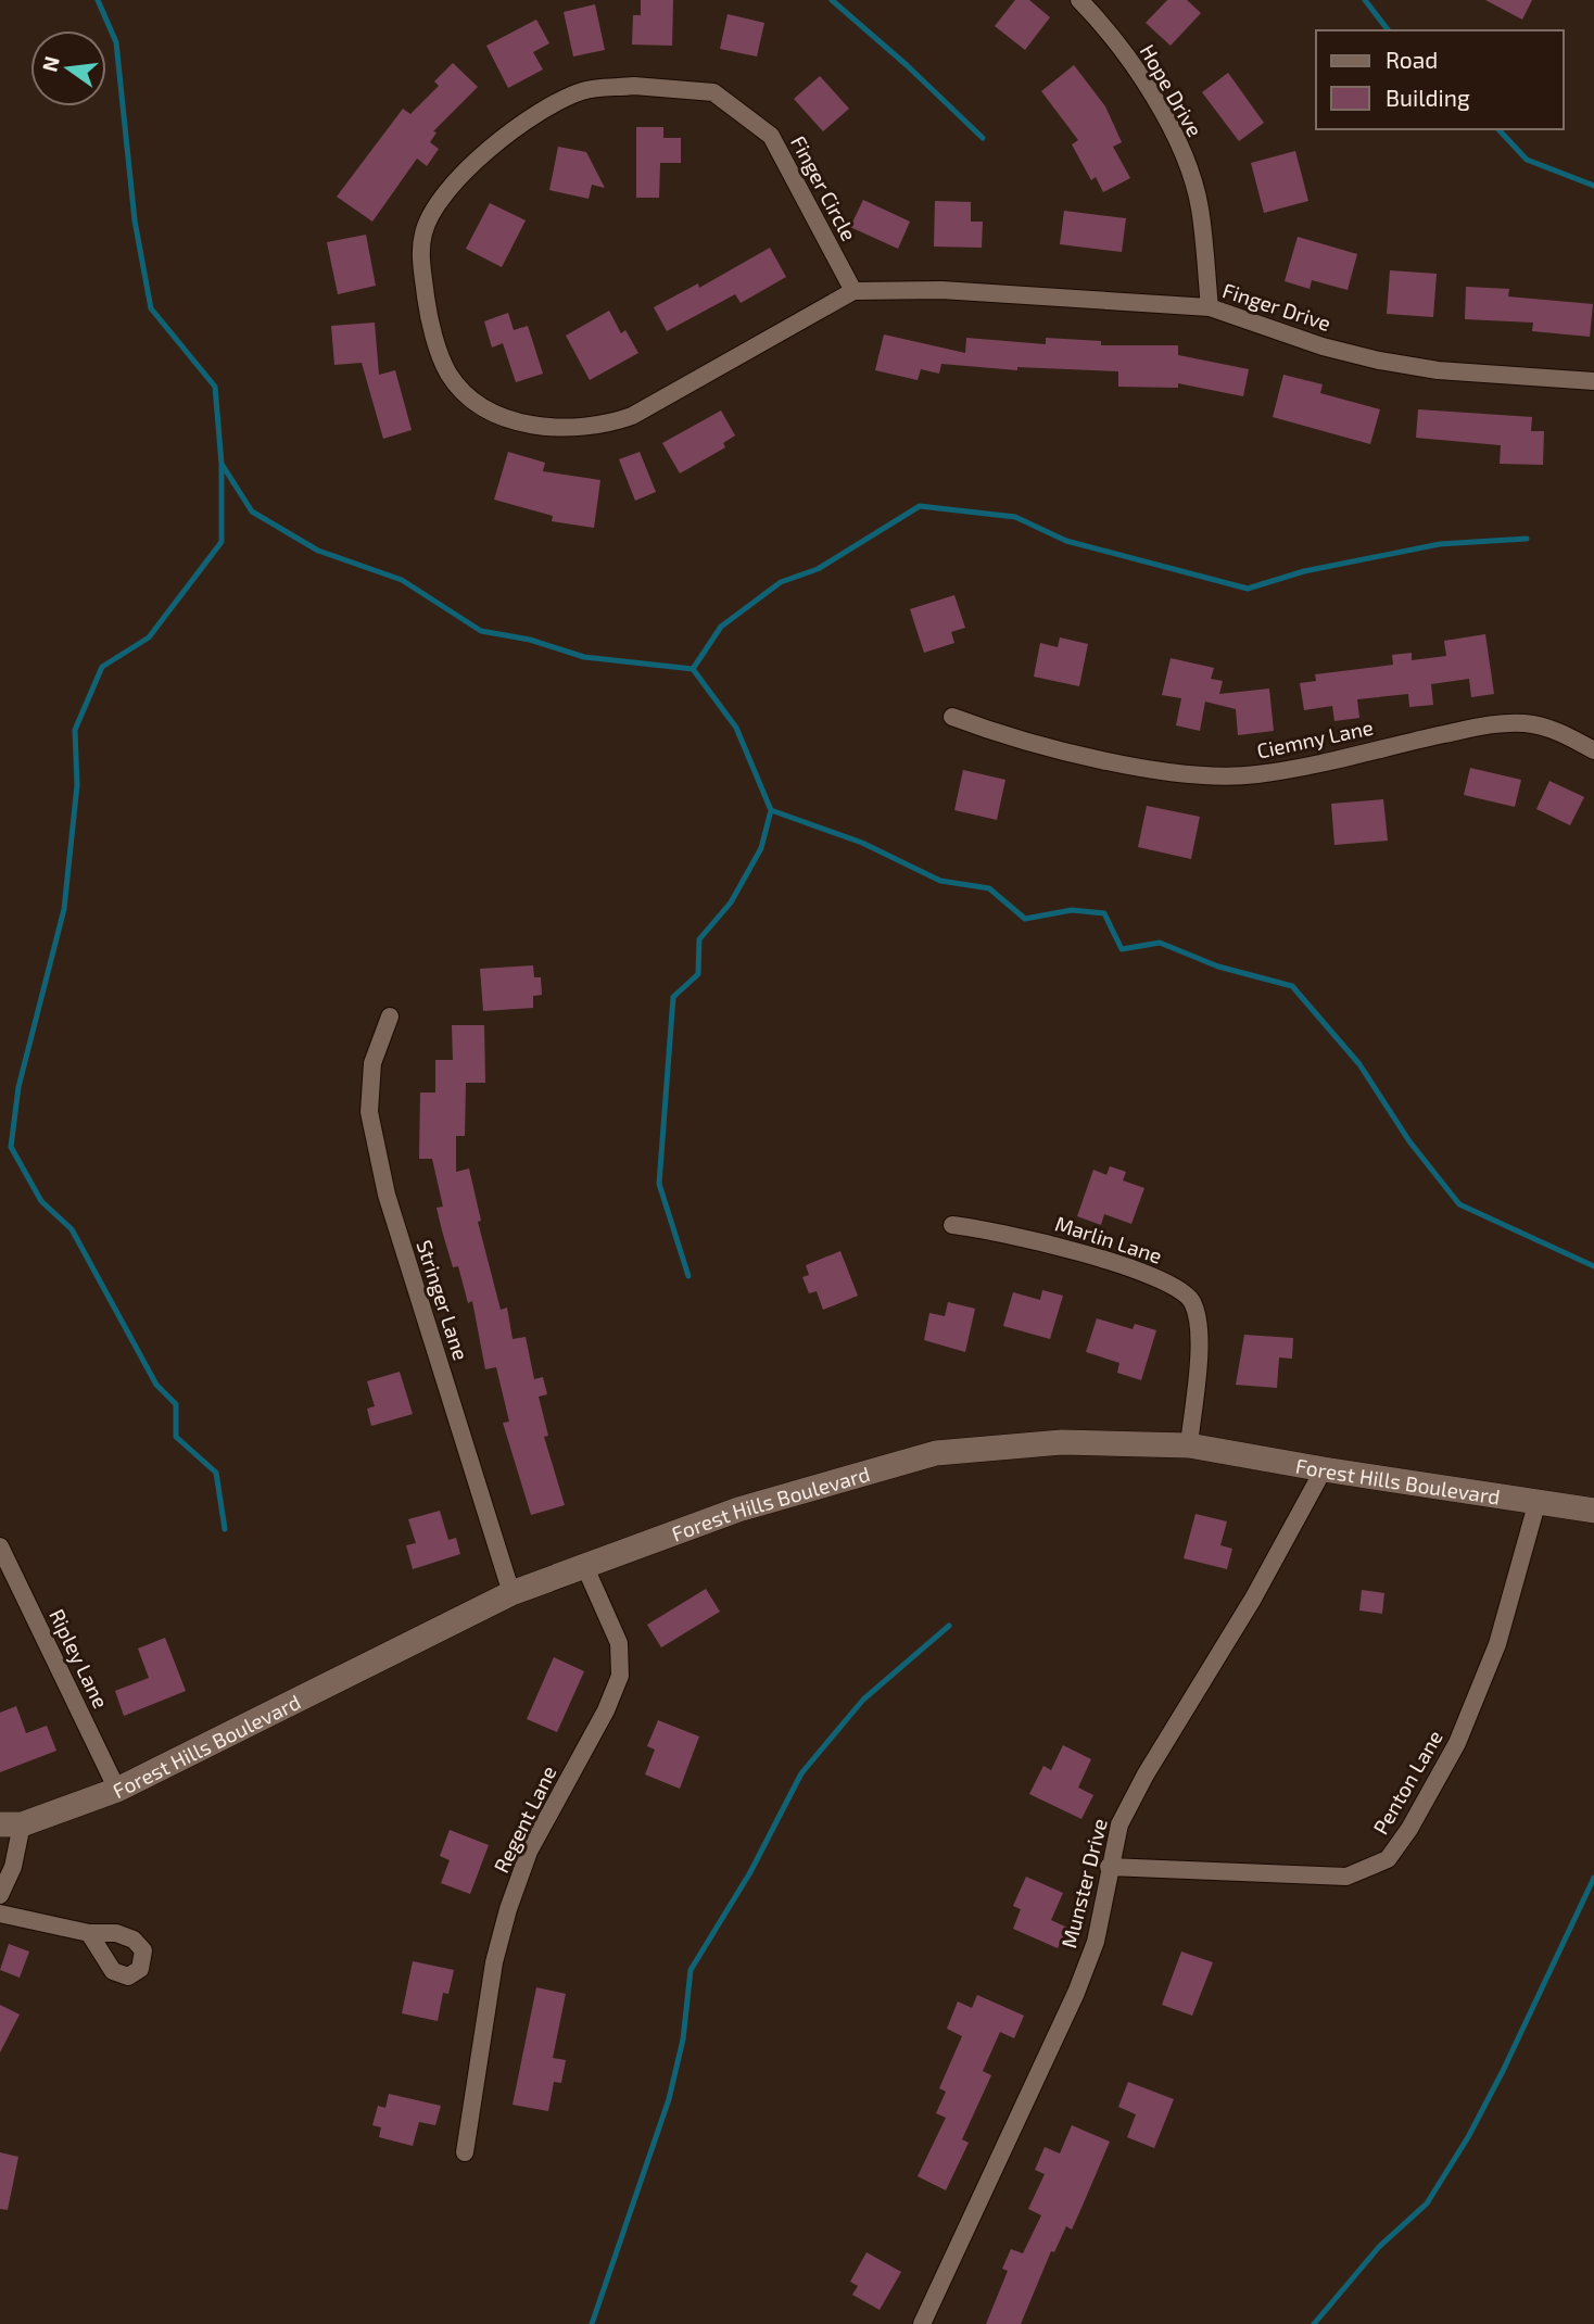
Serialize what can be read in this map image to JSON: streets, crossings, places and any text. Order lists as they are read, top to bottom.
{
  "streets": {
    "main road": ["Forest Hills Boulevard"],
    "street": [
      "Hope Drive",
      "Finger Circle",
      "Finger Drive",
      "Ciemny Lane",
      "Marlin Lane",
      "Stringer Lane",
      "Ripley Lane",
      "Penton Lane",
      "Regent Lane",
      "Munster Drive"
    ]
  },
  "crossings": [
    ["Hope Drive", "Finger Drive"],
    ["Finger Circle", "Finger Drive"],
    ["Marlin Lane", "Forest Hills Boulevard"],
    ["Stringer Lane", "Forest Hills Boulevard"],
    ["Forest Hills Boulevard", "Ripley Lane"],
    ["Forest Hills Boulevard", "Penton Lane"],
    ["Forest Hills Boulevard", "Regent Lane"],
    ["Forest Hills Boulevard", "Munster Drive"],
    ["Penton Lane", "Munster Drive"]
  ],
  "legend": ["Road", "Building"],
  "north": "left"
}
